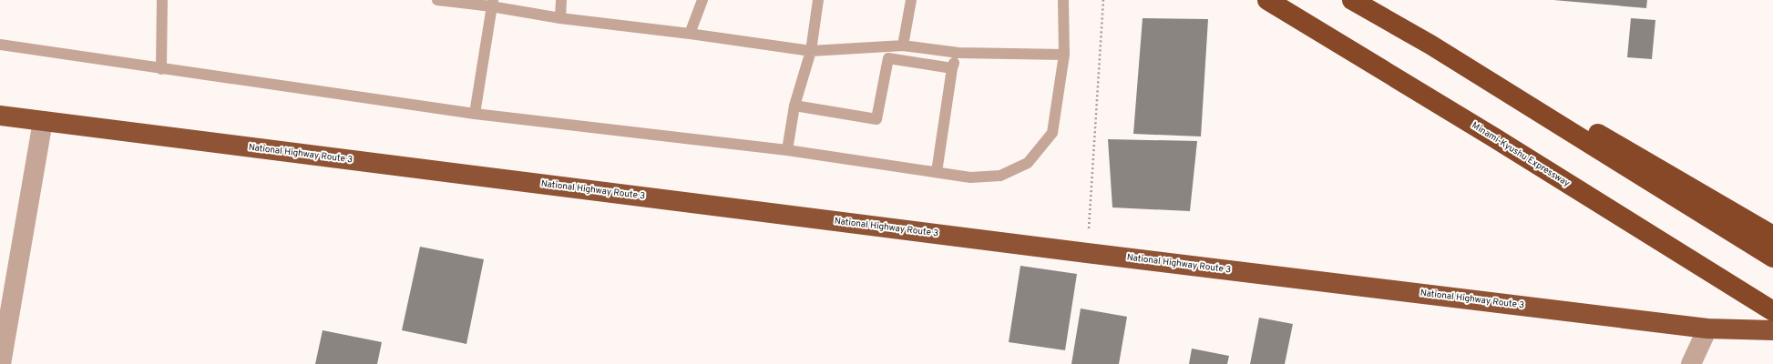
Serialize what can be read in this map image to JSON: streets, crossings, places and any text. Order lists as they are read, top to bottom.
{
  "streets": {
    "highway": ["National Highway Route 3", "Minami-Kyushu Expressway"]
  }
}
